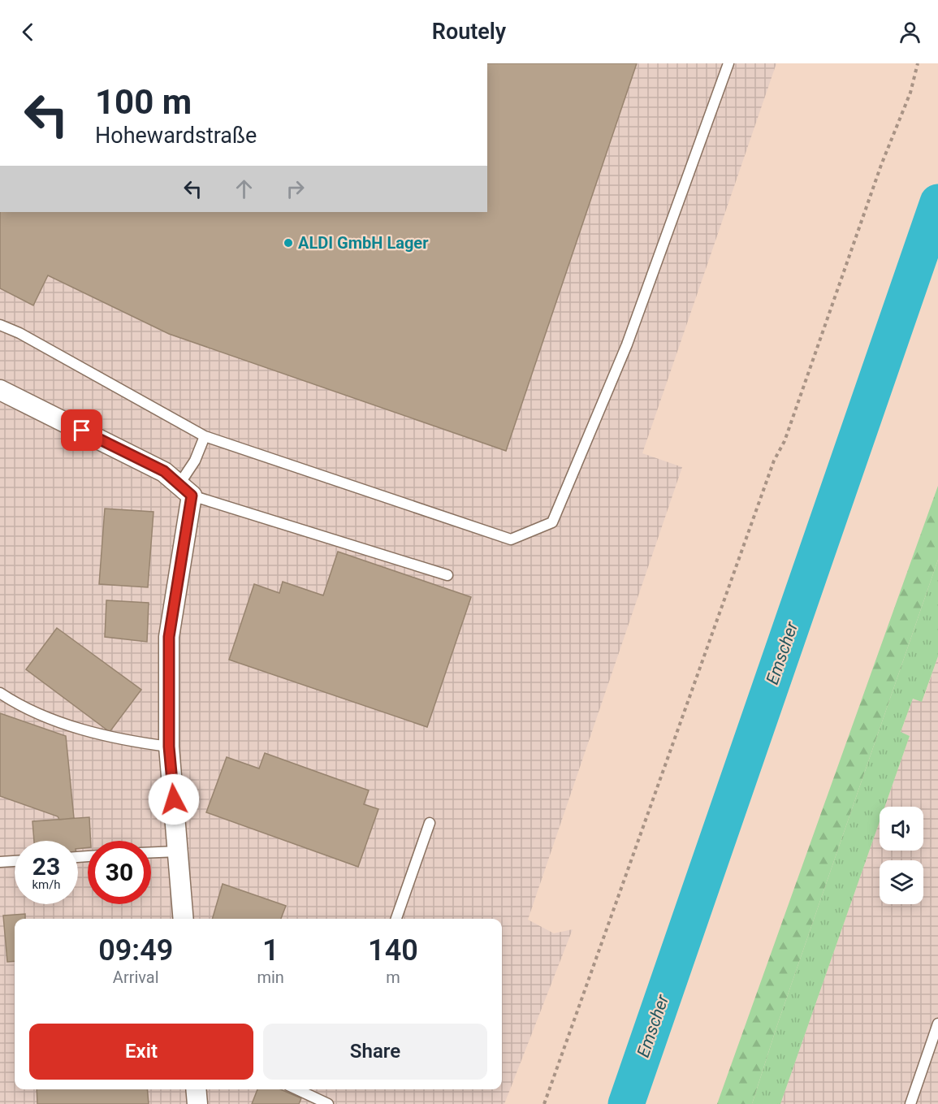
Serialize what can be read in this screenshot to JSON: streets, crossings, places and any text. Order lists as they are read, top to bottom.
{
  "water": ["Emscher"],
  "places": ["ALDI GmbH Lager"],
  "page": {
    "header": "Routely",
    "turn": ["100 m", "Hohewardstraße"],
    "speed": "23 km/h",
    "limit": "30",
    "eta": [
      "09:49",
      "Arrival",
      "1",
      "min",
      "140",
      "m"
    ],
    "buttons": ["Exit", "Share"]
  }
}
